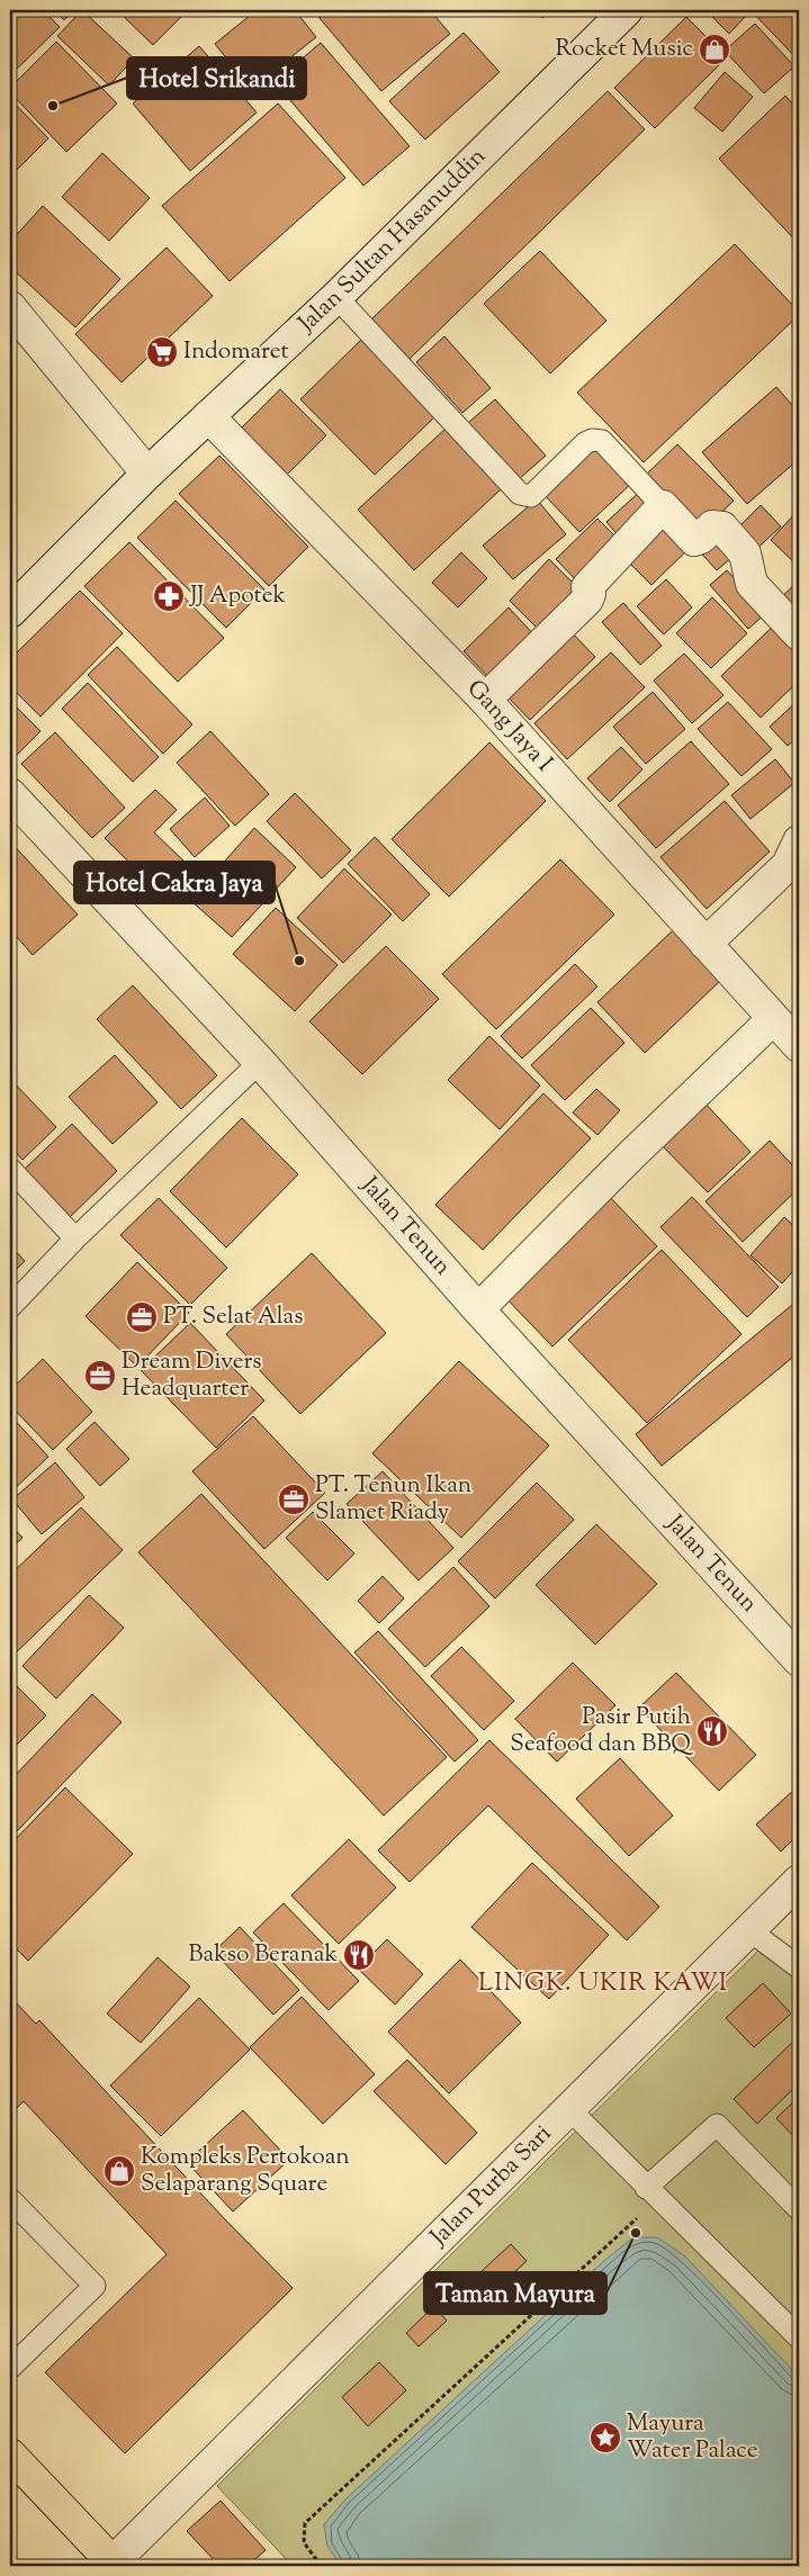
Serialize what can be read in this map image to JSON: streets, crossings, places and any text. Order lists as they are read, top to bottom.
{
  "streets": {
    "street": [
      "Jalan Sultan Hasanuddin",
      "Gang Jaya I",
      "Jalan Tenun",
      "Jalan Purba Sari"
    ]
  },
  "crossings": [
    ["Jalan Sultan Hasanuddin", "Gang Jaya I"]
  ],
  "districts": ["LINGK. UKIR KAWI"],
  "places": {
    "shop": ["Rocket Music", "Kompleks Pertokoan Selaparang Square"],
    "other": ["Hotel Srikandi", "Hotel Cakra Jaya", "Taman Mayura"],
    "supermarket": ["Indomaret"],
    "pharmacy": ["JJ Apotek"],
    "office": ["PT. Selat Alas", "Dream Divers Headquarter", "PT. Tenun Ikan Slamet Riady"],
    "restaurant": ["Pasir Putih Seafood dan BBQ", "Bakso Beranak"],
    "place": ["Mayura Water Palace"]
  }
}
